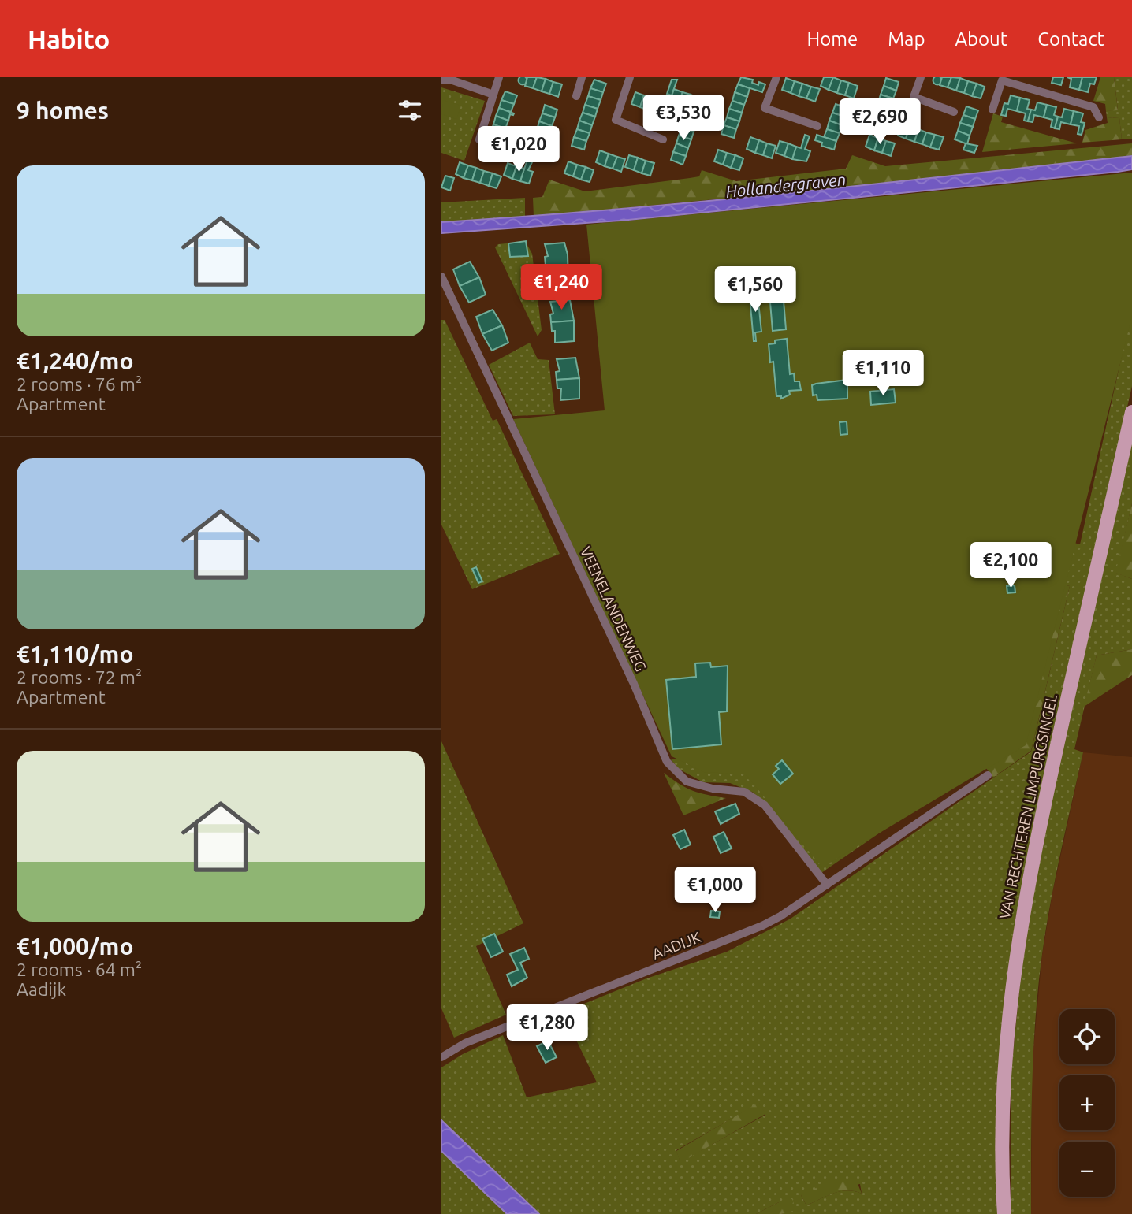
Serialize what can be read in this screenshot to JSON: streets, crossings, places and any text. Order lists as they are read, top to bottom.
{
  "streets": {
    "main road": ["VAN RECHTEREN LIMPURGSINGEL"],
    "street": ["VEENELANDENWEG", "AADIJK"]
  },
  "crossings": [
    ["VEENELANDENWEG", "AADIJK"]
  ],
  "water": ["Hollandergraven"],
  "page": {
    "header": "Habito",
    "nav": [
      "Home",
      "Map",
      "About",
      "Contact"
    ],
    "heading": "9 homes",
    "price": [
      "€3,530",
      "€2,690",
      "€1,020",
      "€1,240",
      "€1,560",
      "€1,110",
      "€2,100",
      "€1,000",
      "€1,280"
    ],
    "list": [
      {
        "name": "€1,240/mo",
        "note": "2 rooms · 76 m² · Apartment"
      },
      {
        "name": "€1,110/mo",
        "note": "2 rooms · 72 m² · Apartment"
      },
      {
        "name": "€1,000/mo",
        "note": "2 rooms · 64 m² · Aadijk"
      }
    ],
    "map_buttons": ["+", "−"]
  }
}
